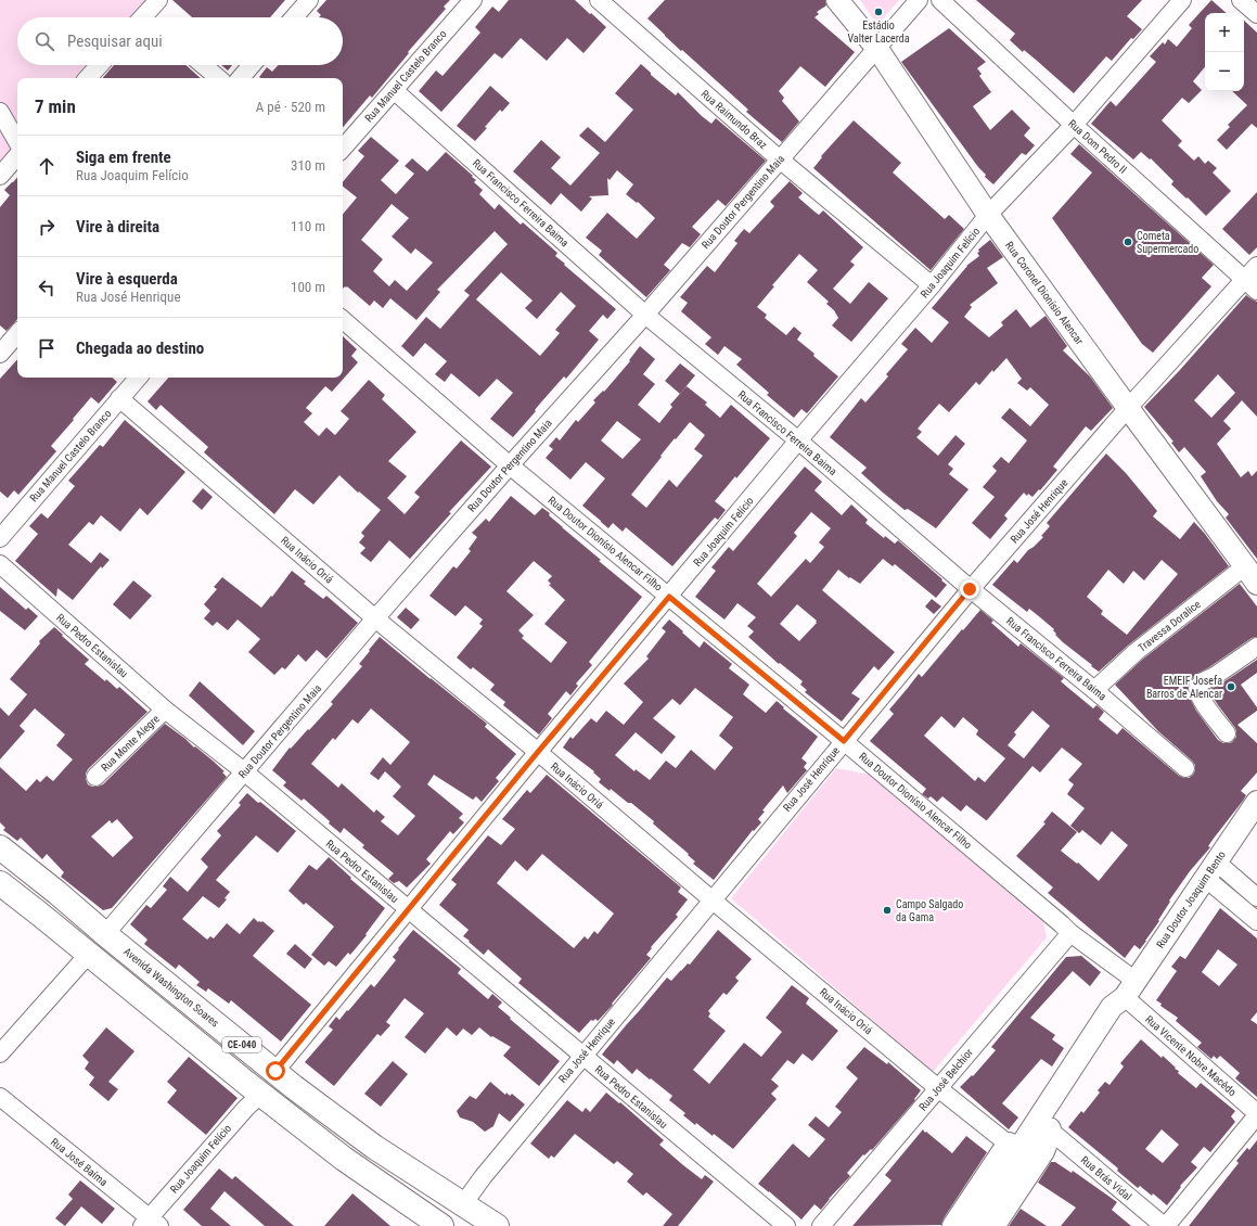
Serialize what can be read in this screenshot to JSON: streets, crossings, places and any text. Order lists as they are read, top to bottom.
{
  "streets": {
    "highway": ["Avenida Washington Soares", "CE-040"],
    "main road": ["Rua Coronel Dionísio Alencar", "Rua Doutor Joaquim Bento"],
    "street": [
      "Rua Manuel Castelo Branco",
      "Rua Raimundo Braz",
      "Rua Dom Pedro II",
      "Rua Doutor Pergentino Maia",
      "Rua Francisco Ferreira Baima",
      "Rua Joaquim Felício",
      "Rua José Henrique",
      "Rua Doutor Dionísio Alencar Filho",
      "Rua Inácio Oriá",
      "Travessa Doralice",
      "Rua Pedro Estanislau",
      "Rua Monte Alegre",
      "Rua Vicente Nobre Macêdo",
      "Rua José Belchior",
      "Rua José Baíma",
      "Rua Brás Vidal"
    ]
  },
  "crossings": [
    ["Rua Manuel Castelo Branco", "Rua Francisco Ferreira Baima"],
    ["Rua Manuel Castelo Branco", "Rua Inácio Oriá"],
    ["Rua Raimundo Braz", "Rua Doutor Pergentino Maia"],
    ["Rua Raimundo Braz", "Rua Joaquim Felício"],
    ["Rua Dom Pedro II", "Rua Joaquim Felício"],
    ["Rua Dom Pedro II", "Rua José Henrique"],
    ["Rua Doutor Pergentino Maia", "Rua Francisco Ferreira Baima"],
    ["Rua Doutor Pergentino Maia", "Rua Coronel Dionísio Alencar"],
    ["Rua Doutor Pergentino Maia", "Rua Doutor Dionísio Alencar Filho"],
    ["Rua Doutor Pergentino Maia", "Rua Inácio Oriá"],
    ["Rua Doutor Pergentino Maia", "Rua Pedro Estanislau"],
    ["Rua Doutor Pergentino Maia", "Avenida Washington Soares"],
    ["Rua Francisco Ferreira Baima", "Rua Joaquim Felício"],
    ["Rua Francisco Ferreira Baima", "Rua José Henrique"],
    ["Rua Francisco Ferreira Baima", "Travessa Doralice"],
    ["Rua Joaquim Felício", "Rua Coronel Dionísio Alencar"],
    ["Rua Joaquim Felício", "Rua Doutor Dionísio Alencar Filho"],
    ["Rua Joaquim Felício", "Rua Inácio Oriá"],
    ["Rua Joaquim Felício", "Rua Pedro Estanislau"],
    ["Rua Joaquim Felício", "Avenida Washington Soares"],
    ["Rua Joaquim Felício", "CE-040"],
    ["Rua Joaquim Felício", "Rua José Baíma"],
    ["Rua Coronel Dionísio Alencar", "Rua José Henrique"],
    ["Rua Coronel Dionísio Alencar", "Travessa Doralice"],
    ["Rua José Henrique", "Rua Doutor Dionísio Alencar Filho"],
    ["Rua José Henrique", "Rua Inácio Oriá"],
    ["Rua José Henrique", "Rua Pedro Estanislau"],
    ["Rua José Henrique", "Avenida Washington Soares"],
    ["Rua Doutor Dionísio Alencar Filho", "Rua Doutor Joaquim Bento"],
    ["Rua Doutor Dionísio Alencar Filho", "Rua Vicente Nobre Macêdo"],
    ["Rua Doutor Dionísio Alencar Filho", "Rua José Belchior"],
    ["Rua Inácio Oriá", "Rua Doutor Joaquim Bento"],
    ["Rua Inácio Oriá", "Rua José Belchior"],
    ["Rua Pedro Estanislau", "Rua Monte Alegre"],
    ["Rua Doutor Joaquim Bento", "Rua Vicente Nobre Macêdo"],
    ["Rua Doutor Joaquim Bento", "Rua Brás Vidal"]
  ],
  "places": [
    "Estádio Valter Lacerda",
    "Cometa Supermercado",
    "EMEIF Josefa Barros de Alencar",
    "Campo Salgado da Gama"
  ],
  "page": {
    "map_buttons": ["+", "−"],
    "search": "Pesquisar aqui",
    "heading": ["7 min", "A pé · 520 m"],
    "list": [
      ["Siga em frente", "Rua Joaquim Felício", "310 m"],
      ["Vire à direita", "110 m"],
      ["Vire à esquerda", "Rua José Henrique", "100 m"],
      "Chegada ao destino"
    ]
  }
}
